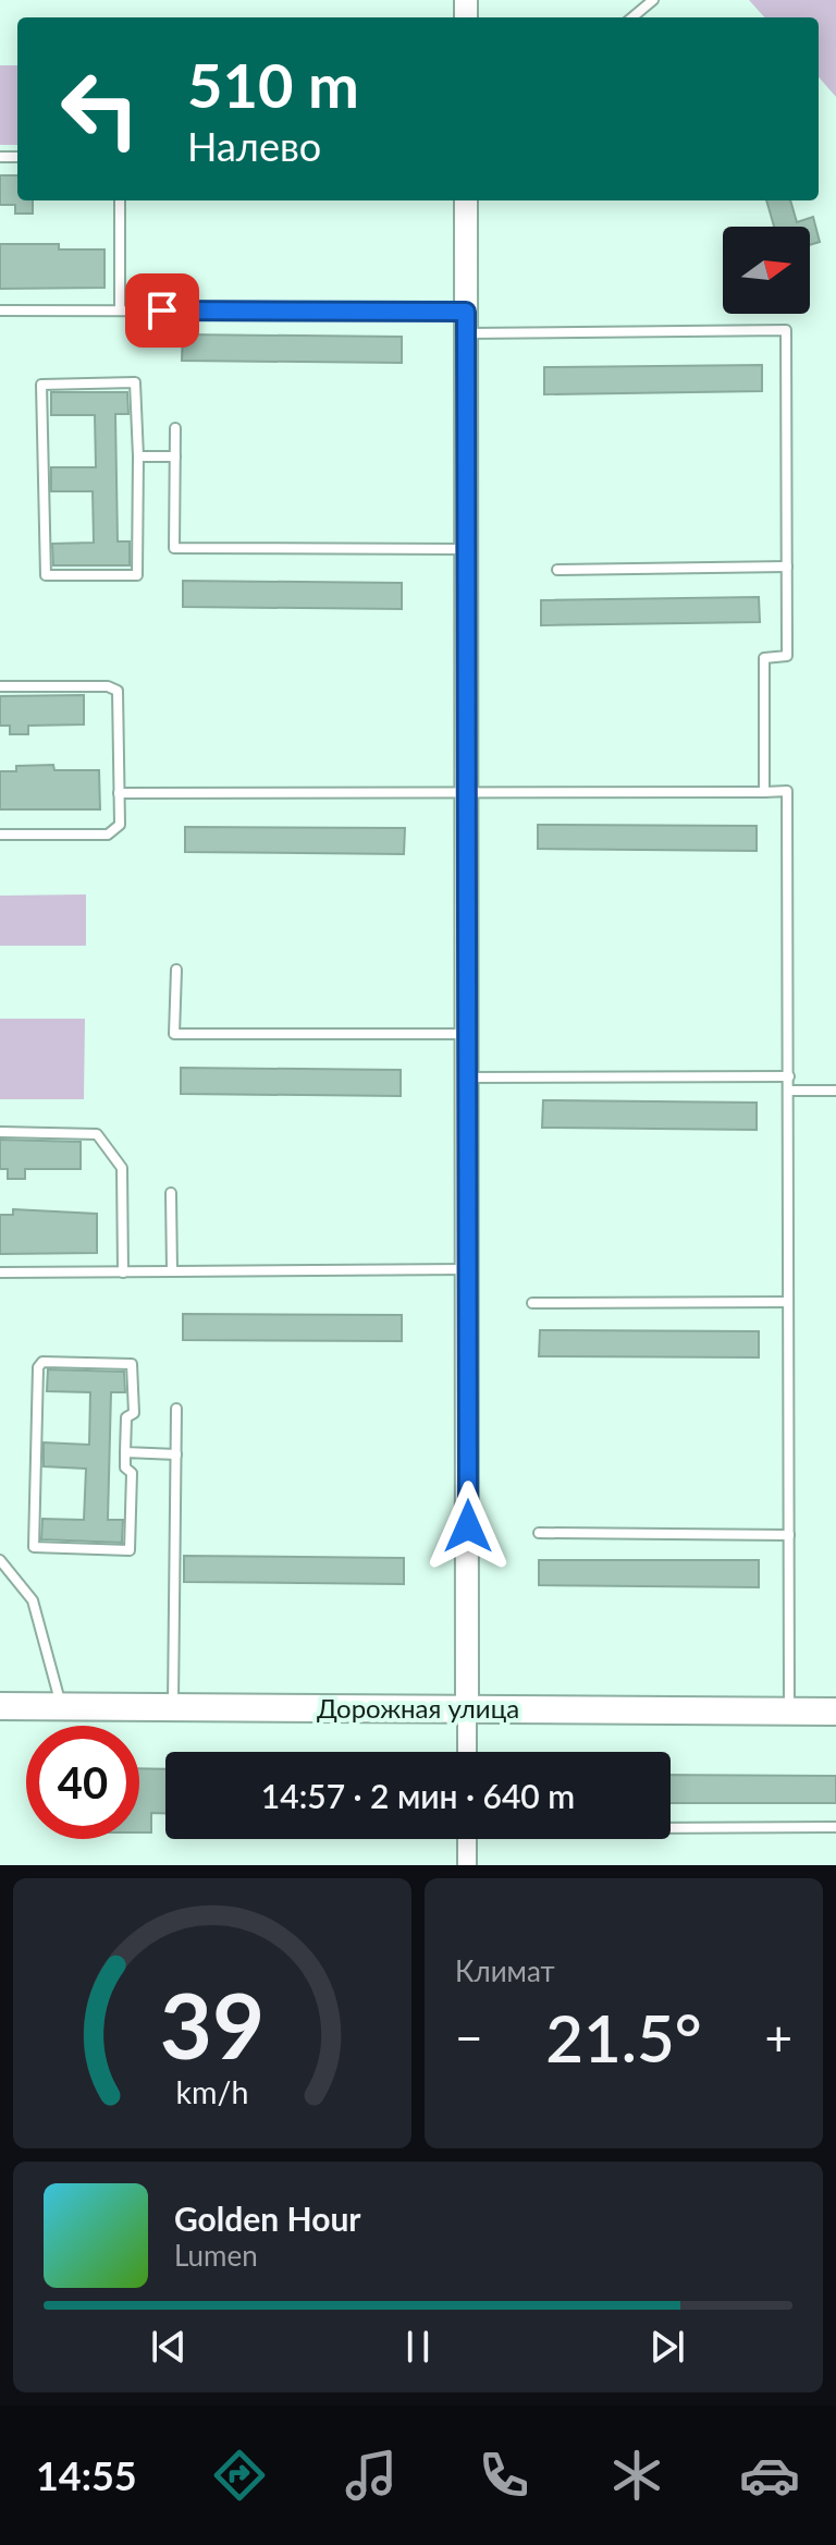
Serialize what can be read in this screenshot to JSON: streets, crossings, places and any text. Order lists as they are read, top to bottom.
{
  "streets": {
    "main road": ["Дорожная улица"]
  },
  "north": "right",
  "page": {
    "turn": ["510 m", "Налево"],
    "limit": "40",
    "trip": "14:57 · 2 мин · 640 m",
    "tile": "Климат",
    "heat": ["−", "21.5°", "+"],
    "song": ["Golden Hour", "Lumen"],
    "tabs": "14:55",
    "gauge": ["39", "km/h"]
  }
}
